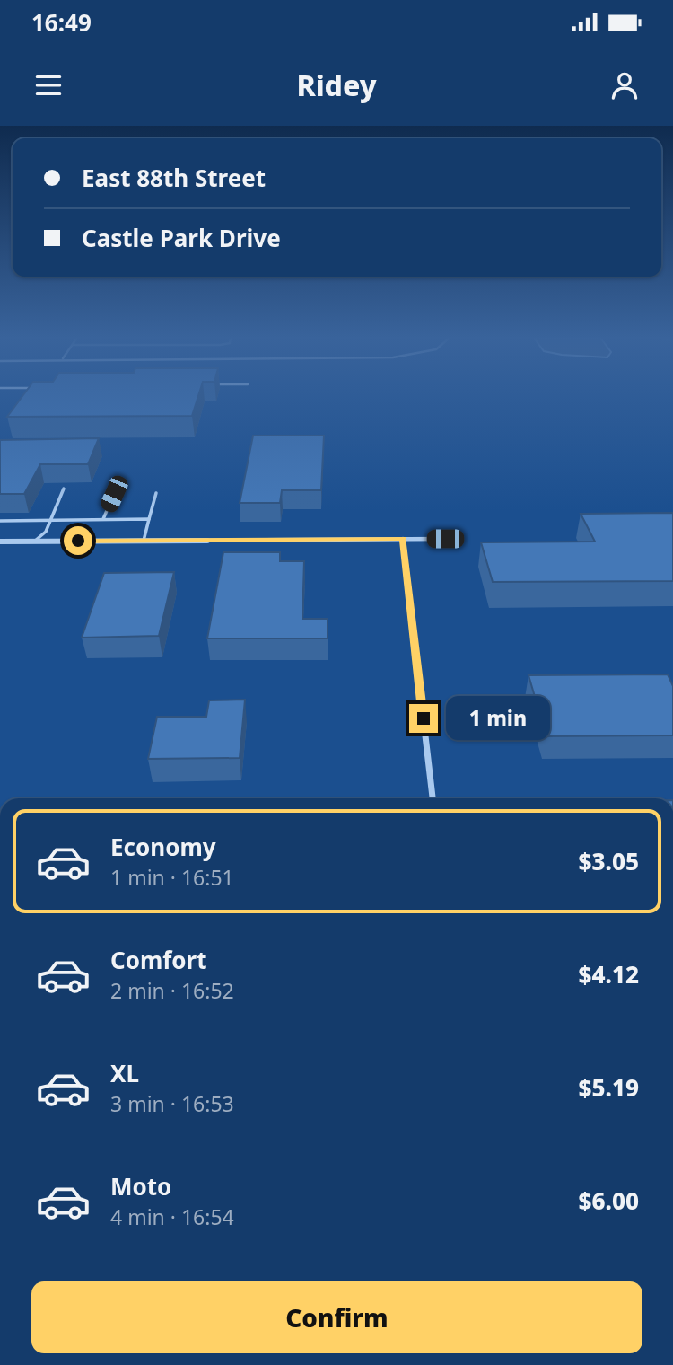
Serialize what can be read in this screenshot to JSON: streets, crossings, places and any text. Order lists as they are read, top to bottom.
{
  "page": {
    "status": "16:49",
    "header": "Ridey",
    "banner": ["East 88th Street", "Castle Park Drive"],
    "bubble": "1 min",
    "list": [
      {
        "name": "Economy",
        "note": "1 min · 16:51",
        "value": "$3.05"
      },
      {
        "name": "Comfort",
        "note": "2 min · 16:52",
        "value": "$4.12"
      },
      {
        "name": "XL",
        "note": "3 min · 16:53",
        "value": "$5.19"
      },
      {
        "name": "Moto",
        "note": "4 min · 16:54",
        "value": "$6.00"
      }
    ],
    "buttons": "Confirm"
  }
}
